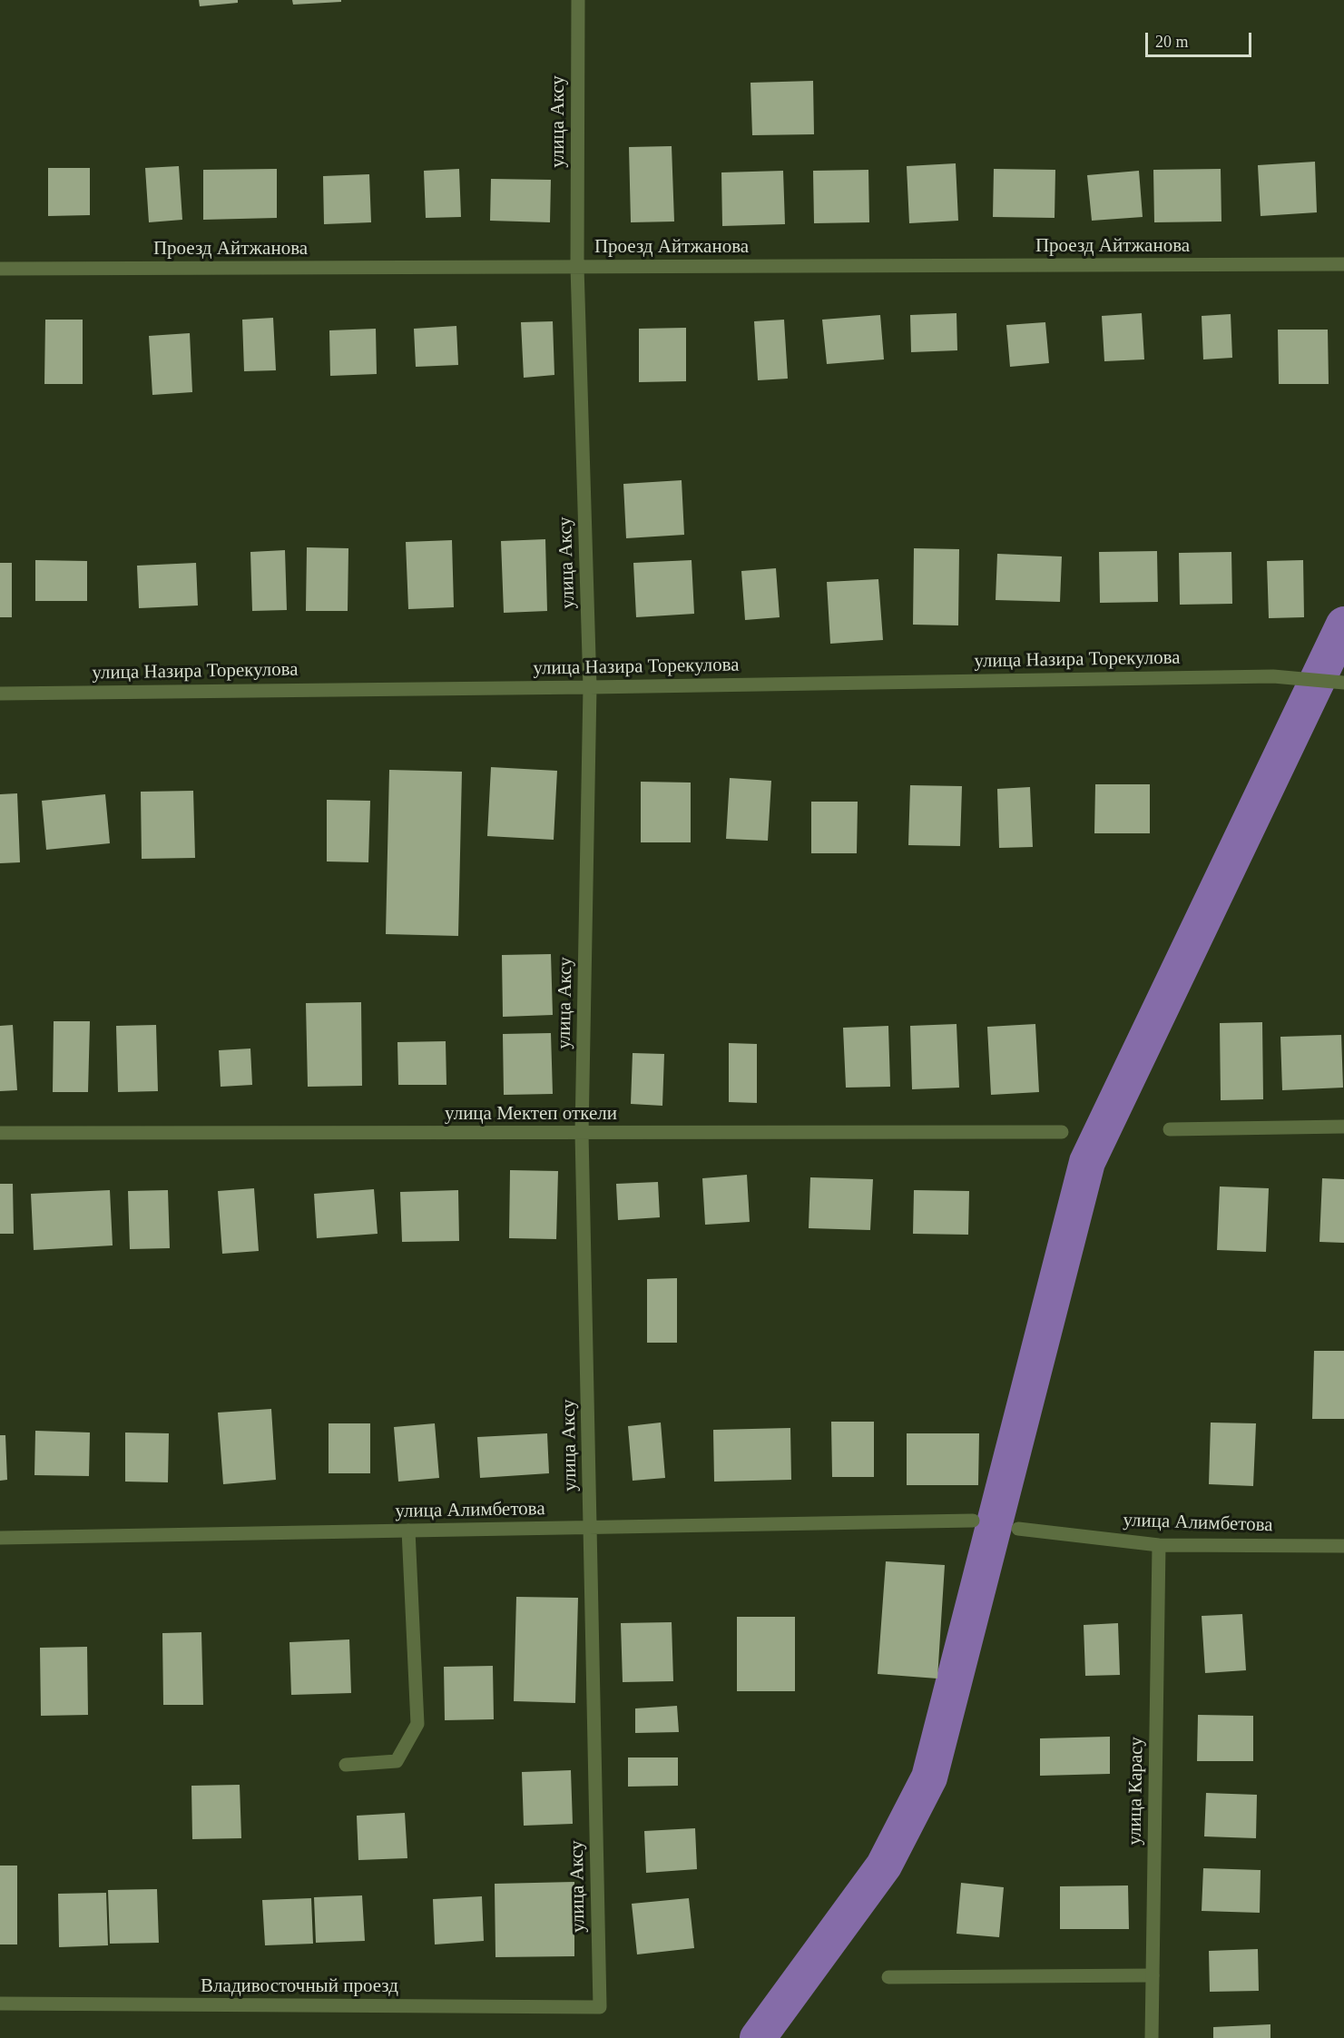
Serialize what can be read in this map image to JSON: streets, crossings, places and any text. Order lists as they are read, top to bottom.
{
  "streets": {
    "street": [
      "улица Аксу",
      "Проезд Айтжанова",
      "улица Назира Торекулова",
      "улица Мектеп откели",
      "улица Алимбетова",
      "улица Карасу",
      "Владивосточный проезд"
    ]
  },
  "crossings": [
    ["улица Аксу", "Проезд Айтжанова"],
    ["улица Аксу", "улица Назира Торекулова"],
    ["улица Аксу", "улица Мектеп откели"],
    ["улица Аксу", "улица Алимбетова"],
    ["улица Аксу", "Владивосточный проезд"],
    ["улица Алимбетова", "улица Карасу"]
  ],
  "scale_bar": "20 m"
}
